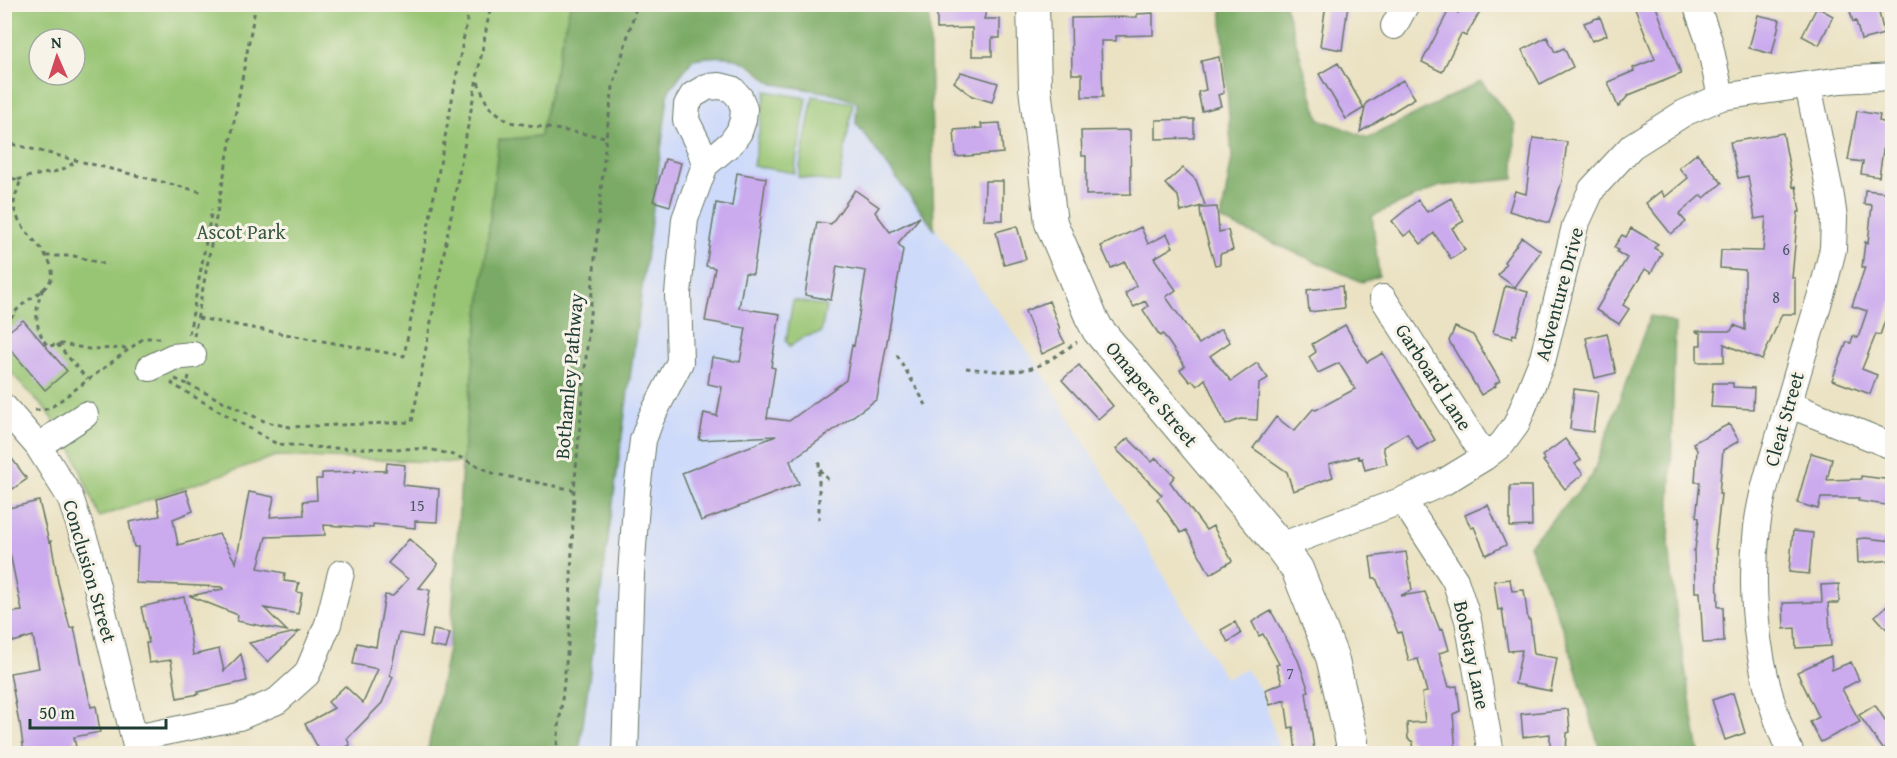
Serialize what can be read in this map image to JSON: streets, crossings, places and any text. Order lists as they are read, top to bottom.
{
  "streets": {
    "main road": ["Omapere Street"],
    "street": [
      "Adventure Drive",
      "Garboard Lane",
      "Cleat Street",
      "Conclusion Street",
      "Bobstay Lane"
    ],
    "path": ["Bothamley Pathway"]
  },
  "crossings": [
    ["Adventure Drive", "Garboard Lane"],
    ["Adventure Drive", "Omapere Street"],
    ["Adventure Drive", "Cleat Street"],
    ["Adventure Drive", "Bobstay Lane"]
  ],
  "parks": ["Ascot Park"],
  "house_numbers": [
    "6",
    "8",
    "15",
    "7"
  ],
  "scale_bar": "50 m",
  "north": "top"
}
